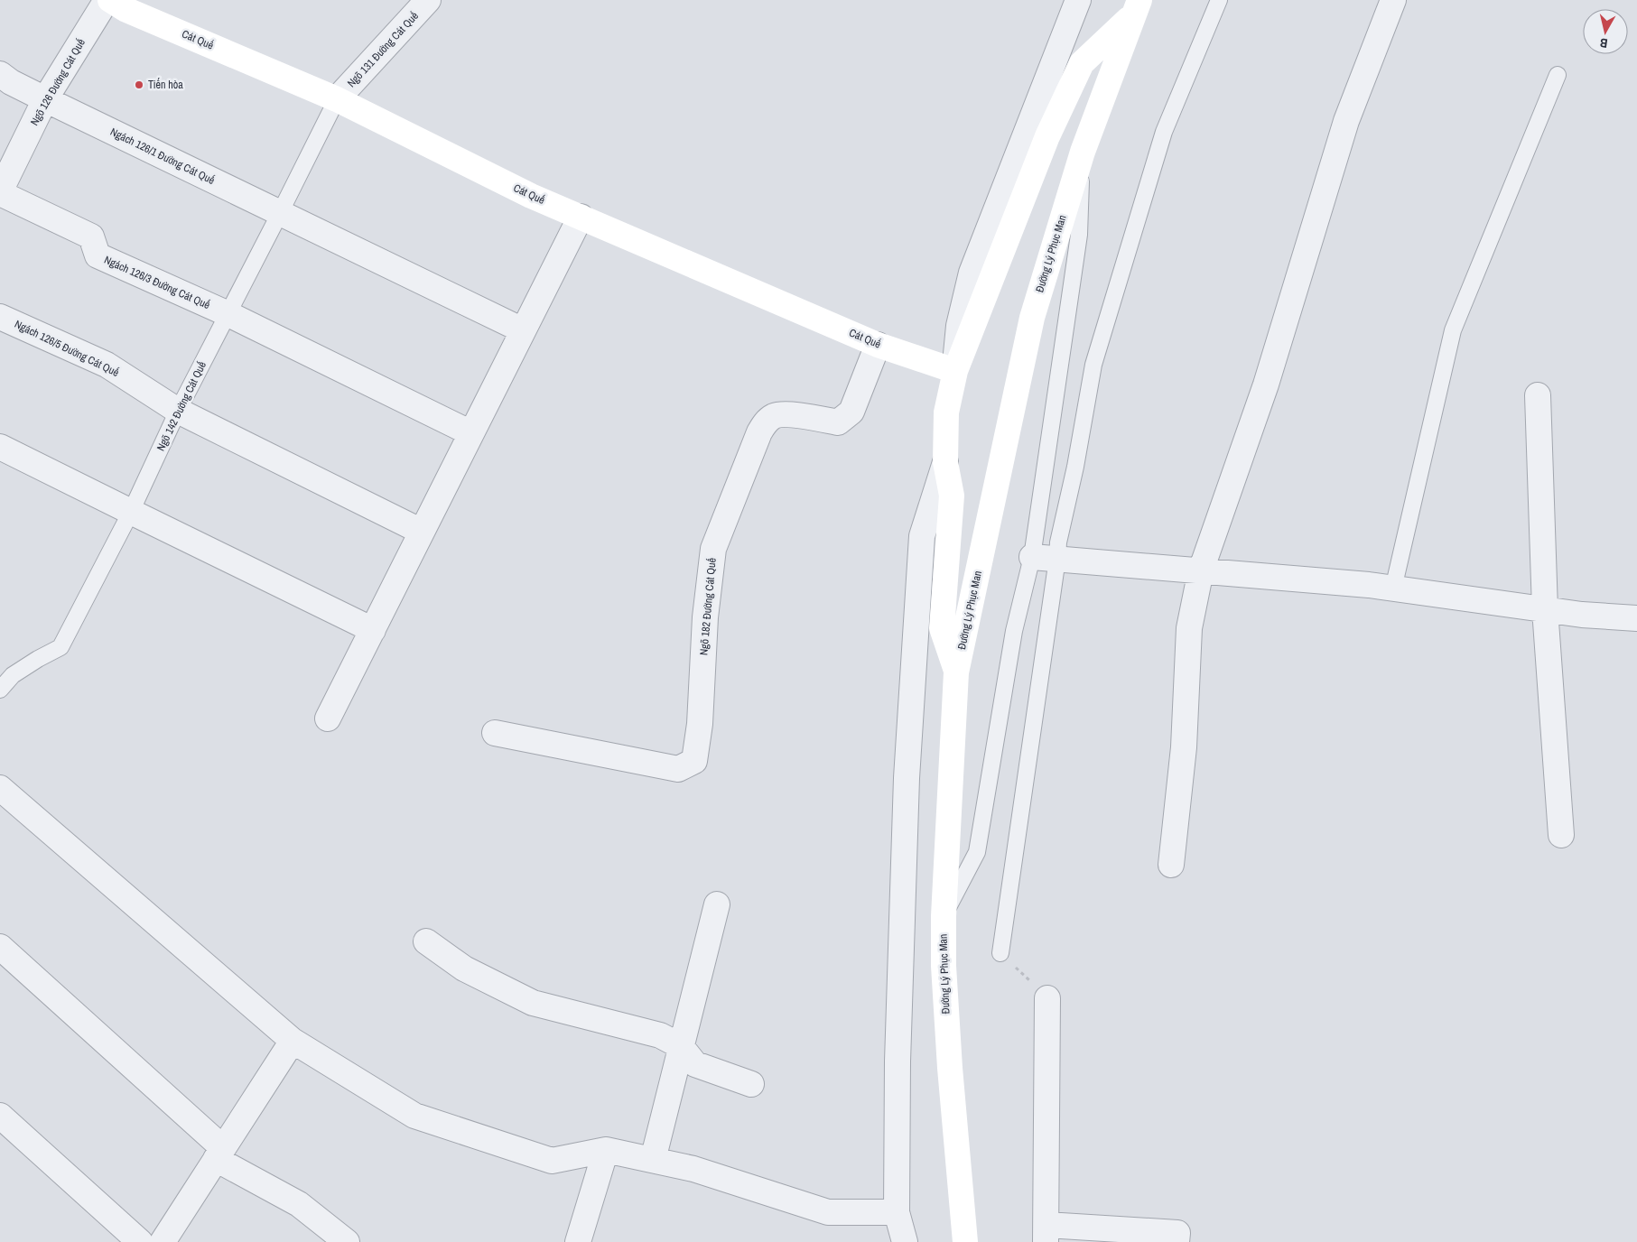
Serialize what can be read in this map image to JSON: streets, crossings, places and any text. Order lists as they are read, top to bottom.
{
  "streets": {
    "main road": ["Cát Quế", "Đường Lý Phục Man"],
    "street": [
      "Ngõ 131 Đường Cát Quế",
      "Ngõ 126 Đường Cát Quế",
      "Ngách 126/1 Đường Cát Quế",
      "Ngách 126/3 Đường Cát Quế",
      "Ngách 126/5 Đường Cát Quế",
      "Ngõ 182 Đường Cát Quế"
    ],
    "lane": ["Ngõ 142 Đường Cát Quế"]
  },
  "crossings": [
    ["Cát Quế", "Ngõ 131 Đường Cát Quế"],
    ["Cát Quế", "Ngõ 142 Đường Cát Quế"],
    ["Cát Quế", "Ngõ 182 Đường Cát Quế"],
    ["Ngõ 131 Đường Cát Quế", "Ngõ 142 Đường Cát Quế"],
    ["Ngõ 126 Đường Cát Quế", "Ngách 126/1 Đường Cát Quế"],
    ["Ngõ 126 Đường Cát Quế", "Ngách 126/3 Đường Cát Quế"],
    ["Ngách 126/1 Đường Cát Quế", "Ngõ 142 Đường Cát Quế"],
    ["Ngách 126/3 Đường Cát Quế", "Ngõ 142 Đường Cát Quế"],
    ["Ngách 126/5 Đường Cát Quế", "Ngõ 142 Đường Cát Quế"]
  ],
  "places": ["Tiến hòa"],
  "north": "bottom"
}
